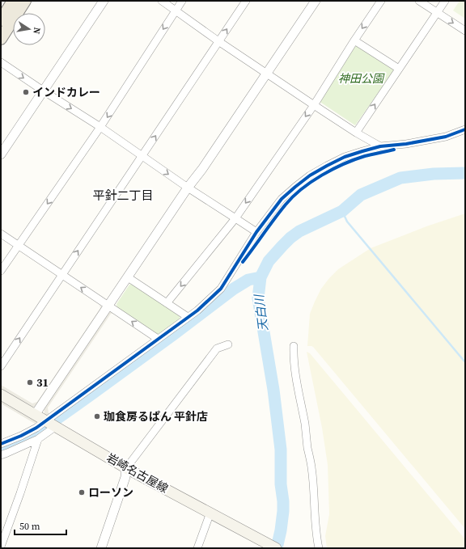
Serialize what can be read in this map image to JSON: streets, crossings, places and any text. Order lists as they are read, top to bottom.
{
  "streets": {
    "main road": ["岩崎名古屋線"]
  },
  "districts": ["平針二丁目"],
  "water": ["天白川"],
  "parks": ["神田公園"],
  "places": [
    "インドカレー",
    "31",
    "珈食房るぱん 平針店",
    "ローソン"
  ],
  "scale_bar": "50 m",
  "north": "right"
}
